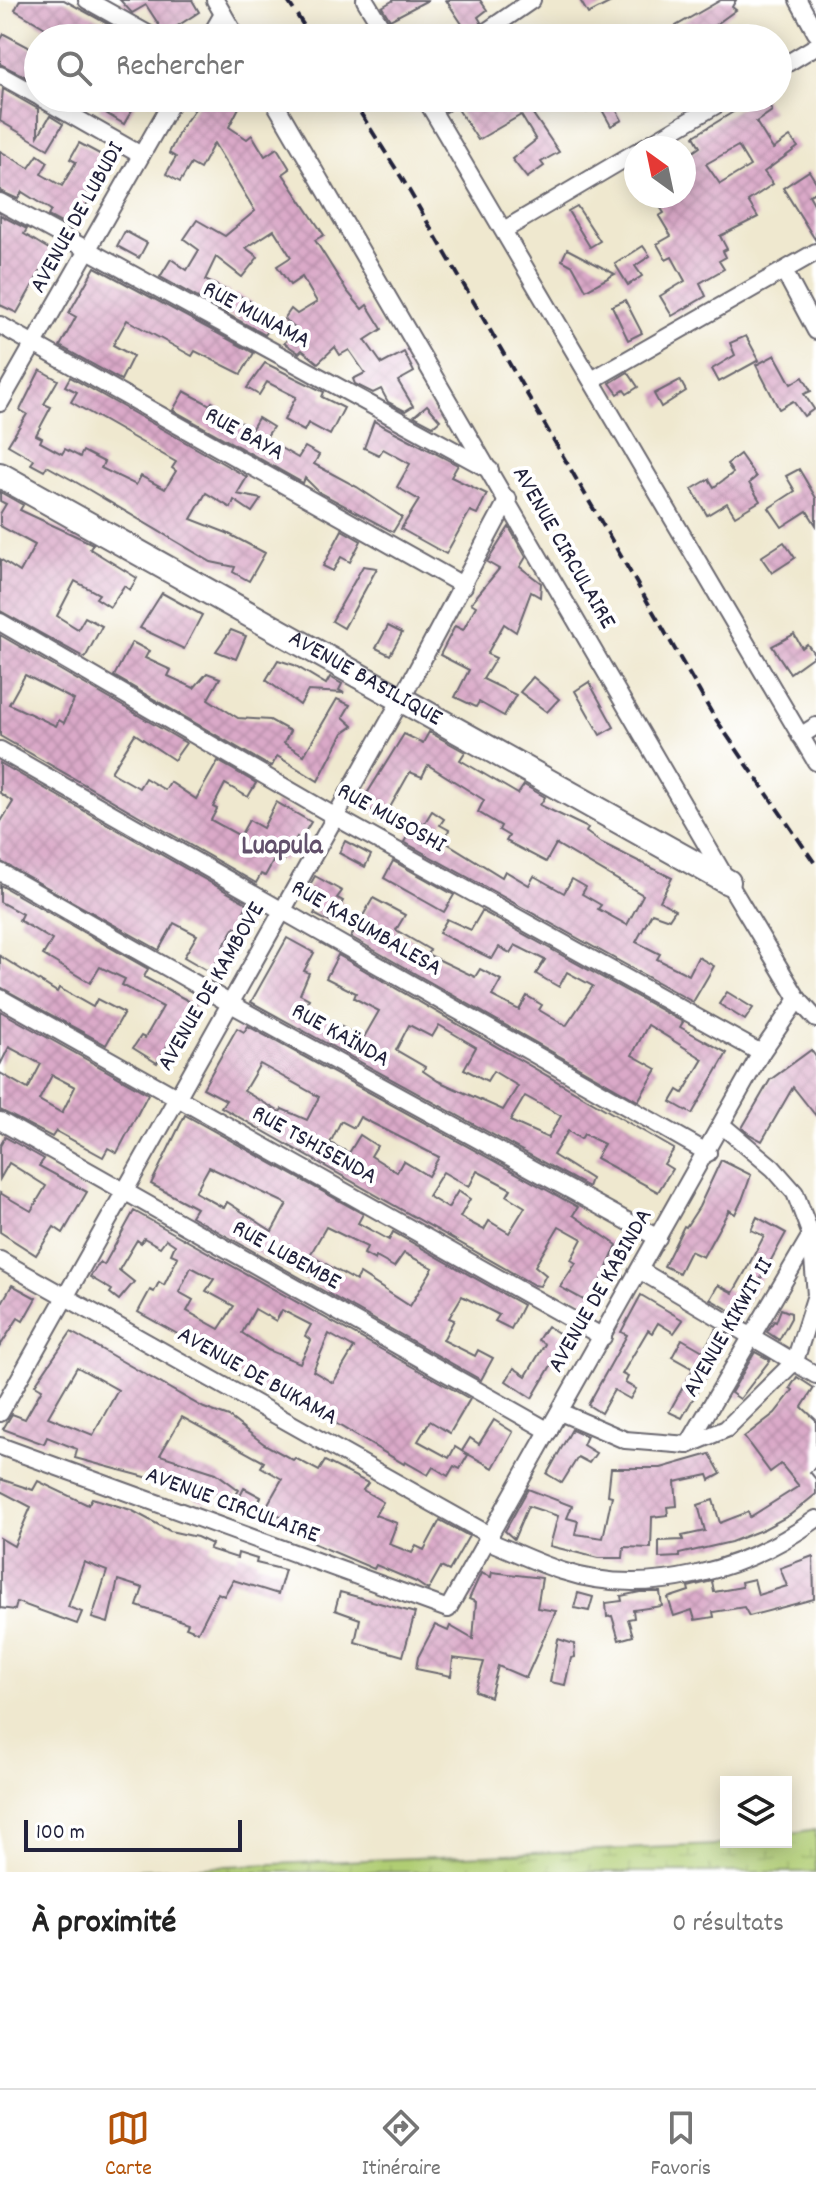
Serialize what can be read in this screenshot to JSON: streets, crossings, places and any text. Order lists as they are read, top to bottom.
{
  "streets": {
    "street": [
      "AVENUE DE LUBUDI",
      "RUE MUNAMA",
      "RUE BAYA",
      "AVENUE CIRCULAIRE",
      "AVENUE BASILIQUE",
      "RUE MUSOSHI",
      "RUE KASUMBALESA",
      "AVENUE DE KAMBOVE",
      "RUE KAÏNDA",
      "RUE TSHISENDA",
      "RUE LUBEMBE",
      "AVENUE DE KABINDA",
      "AVENUE KIKWIT II",
      "AVENUE DE BUKAMA"
    ]
  },
  "crossings": [
    ["AVENUE DE LUBUDI", "RUE MUNAMA"],
    ["AVENUE DE LUBUDI", "RUE BAYA"],
    ["RUE MUNAMA", "AVENUE CIRCULAIRE"],
    ["RUE BAYA", "AVENUE DE KAMBOVE"],
    ["AVENUE CIRCULAIRE", "AVENUE BASILIQUE"],
    ["AVENUE CIRCULAIRE", "AVENUE DE KAMBOVE"],
    ["AVENUE CIRCULAIRE", "AVENUE DE KABINDA"],
    ["AVENUE BASILIQUE", "AVENUE DE KAMBOVE"],
    ["RUE MUSOSHI", "AVENUE DE KAMBOVE"],
    ["RUE MUSOSHI", "AVENUE DE KABINDA"],
    ["RUE KASUMBALESA", "AVENUE DE KAMBOVE"],
    ["RUE KASUMBALESA", "AVENUE DE KABINDA"],
    ["AVENUE DE KAMBOVE", "RUE KAÏNDA"],
    ["AVENUE DE KAMBOVE", "RUE TSHISENDA"],
    ["AVENUE DE KAMBOVE", "RUE LUBEMBE"],
    ["AVENUE DE KAMBOVE", "AVENUE DE BUKAMA"],
    ["RUE KAÏNDA", "AVENUE DE KABINDA"],
    ["RUE TSHISENDA", "AVENUE DE KABINDA"],
    ["RUE LUBEMBE", "AVENUE DE KABINDA"],
    ["AVENUE DE KABINDA", "AVENUE DE BUKAMA"]
  ],
  "districts": ["Luapula"],
  "scale_bar": "100 m",
  "north": "top left",
  "page": {
    "search": "Rechercher",
    "scale": "100 m",
    "heading": ["À proximité", "0 résultats"],
    "nav": ["Carte", "Itinéraire", "Favoris"]
  }
}
